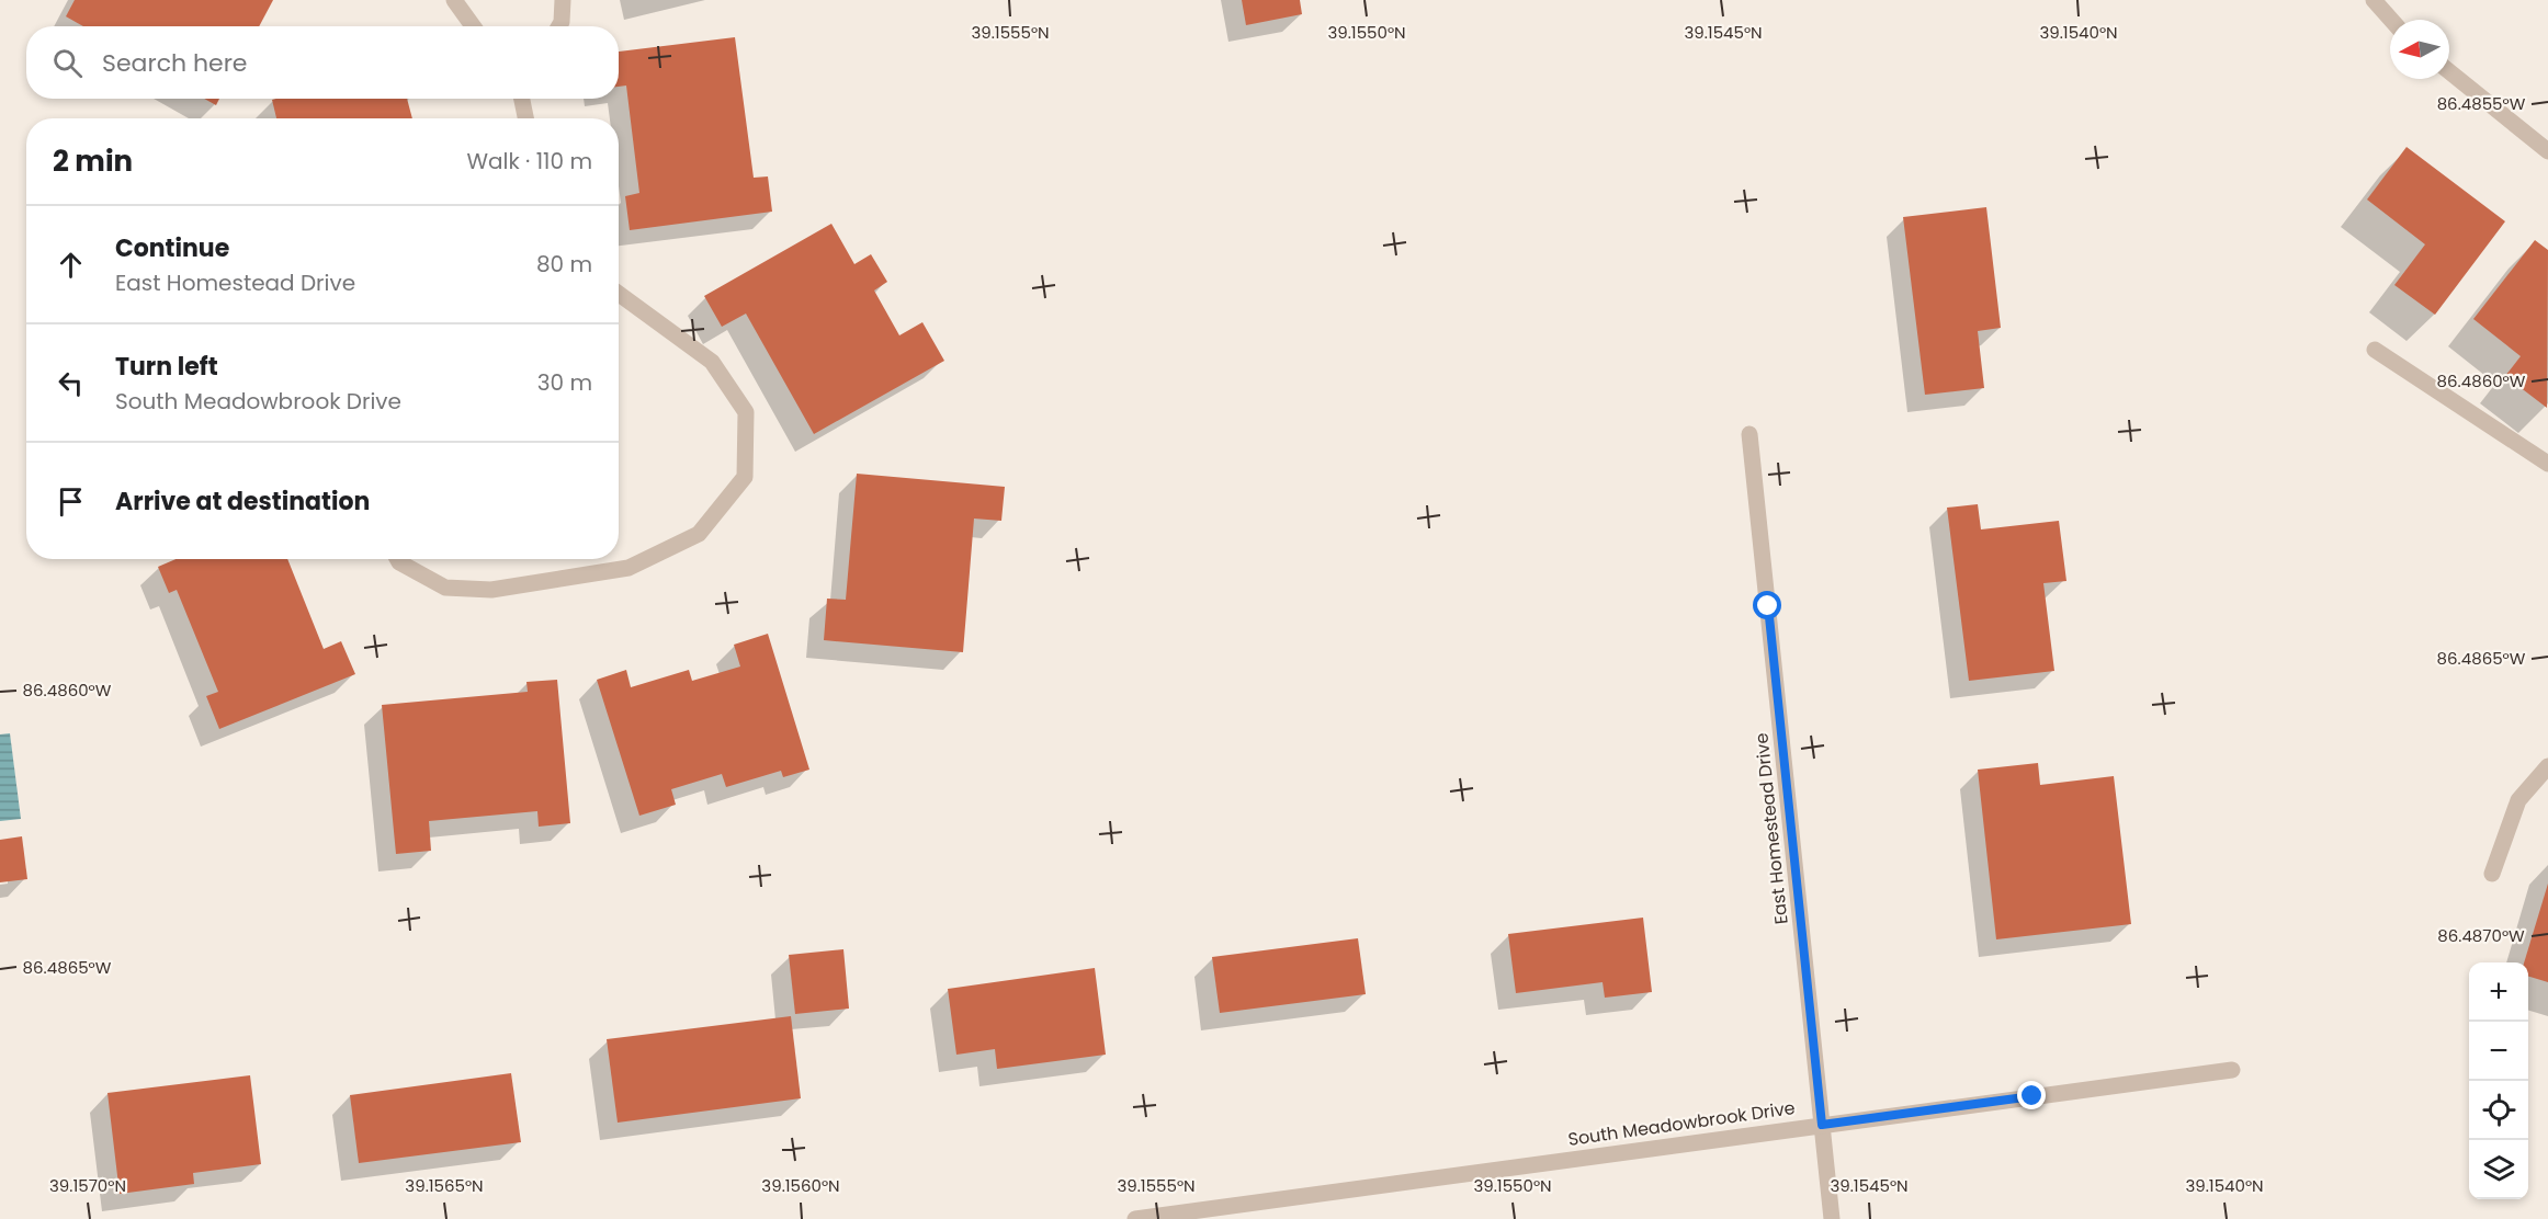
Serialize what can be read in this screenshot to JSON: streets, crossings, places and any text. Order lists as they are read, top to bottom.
{
  "streets": {
    "street": ["East Homestead Drive", "South Meadowbrook Drive"]
  },
  "crossings": [
    ["East Homestead Drive", "South Meadowbrook Drive"]
  ],
  "north": "left",
  "page": {
    "search": "Search here",
    "heading": ["2 min", "Walk · 110 m"],
    "list": [
      ["Continue", "East Homestead Drive", "80 m"],
      ["Turn left", "South Meadowbrook Drive", "30 m"],
      "Arrive at destination"
    ],
    "map_buttons": ["+", "−"]
  },
  "coordinates": [
    "39.1555°N",
    "39.1550°N",
    "39.1545°N",
    "39.1540°N",
    "86.4855°W",
    "86.4860°W",
    "86.4865°W",
    "86.4870°W",
    "39.1570°N",
    "39.1565°N",
    "39.1560°N"
  ]
}
